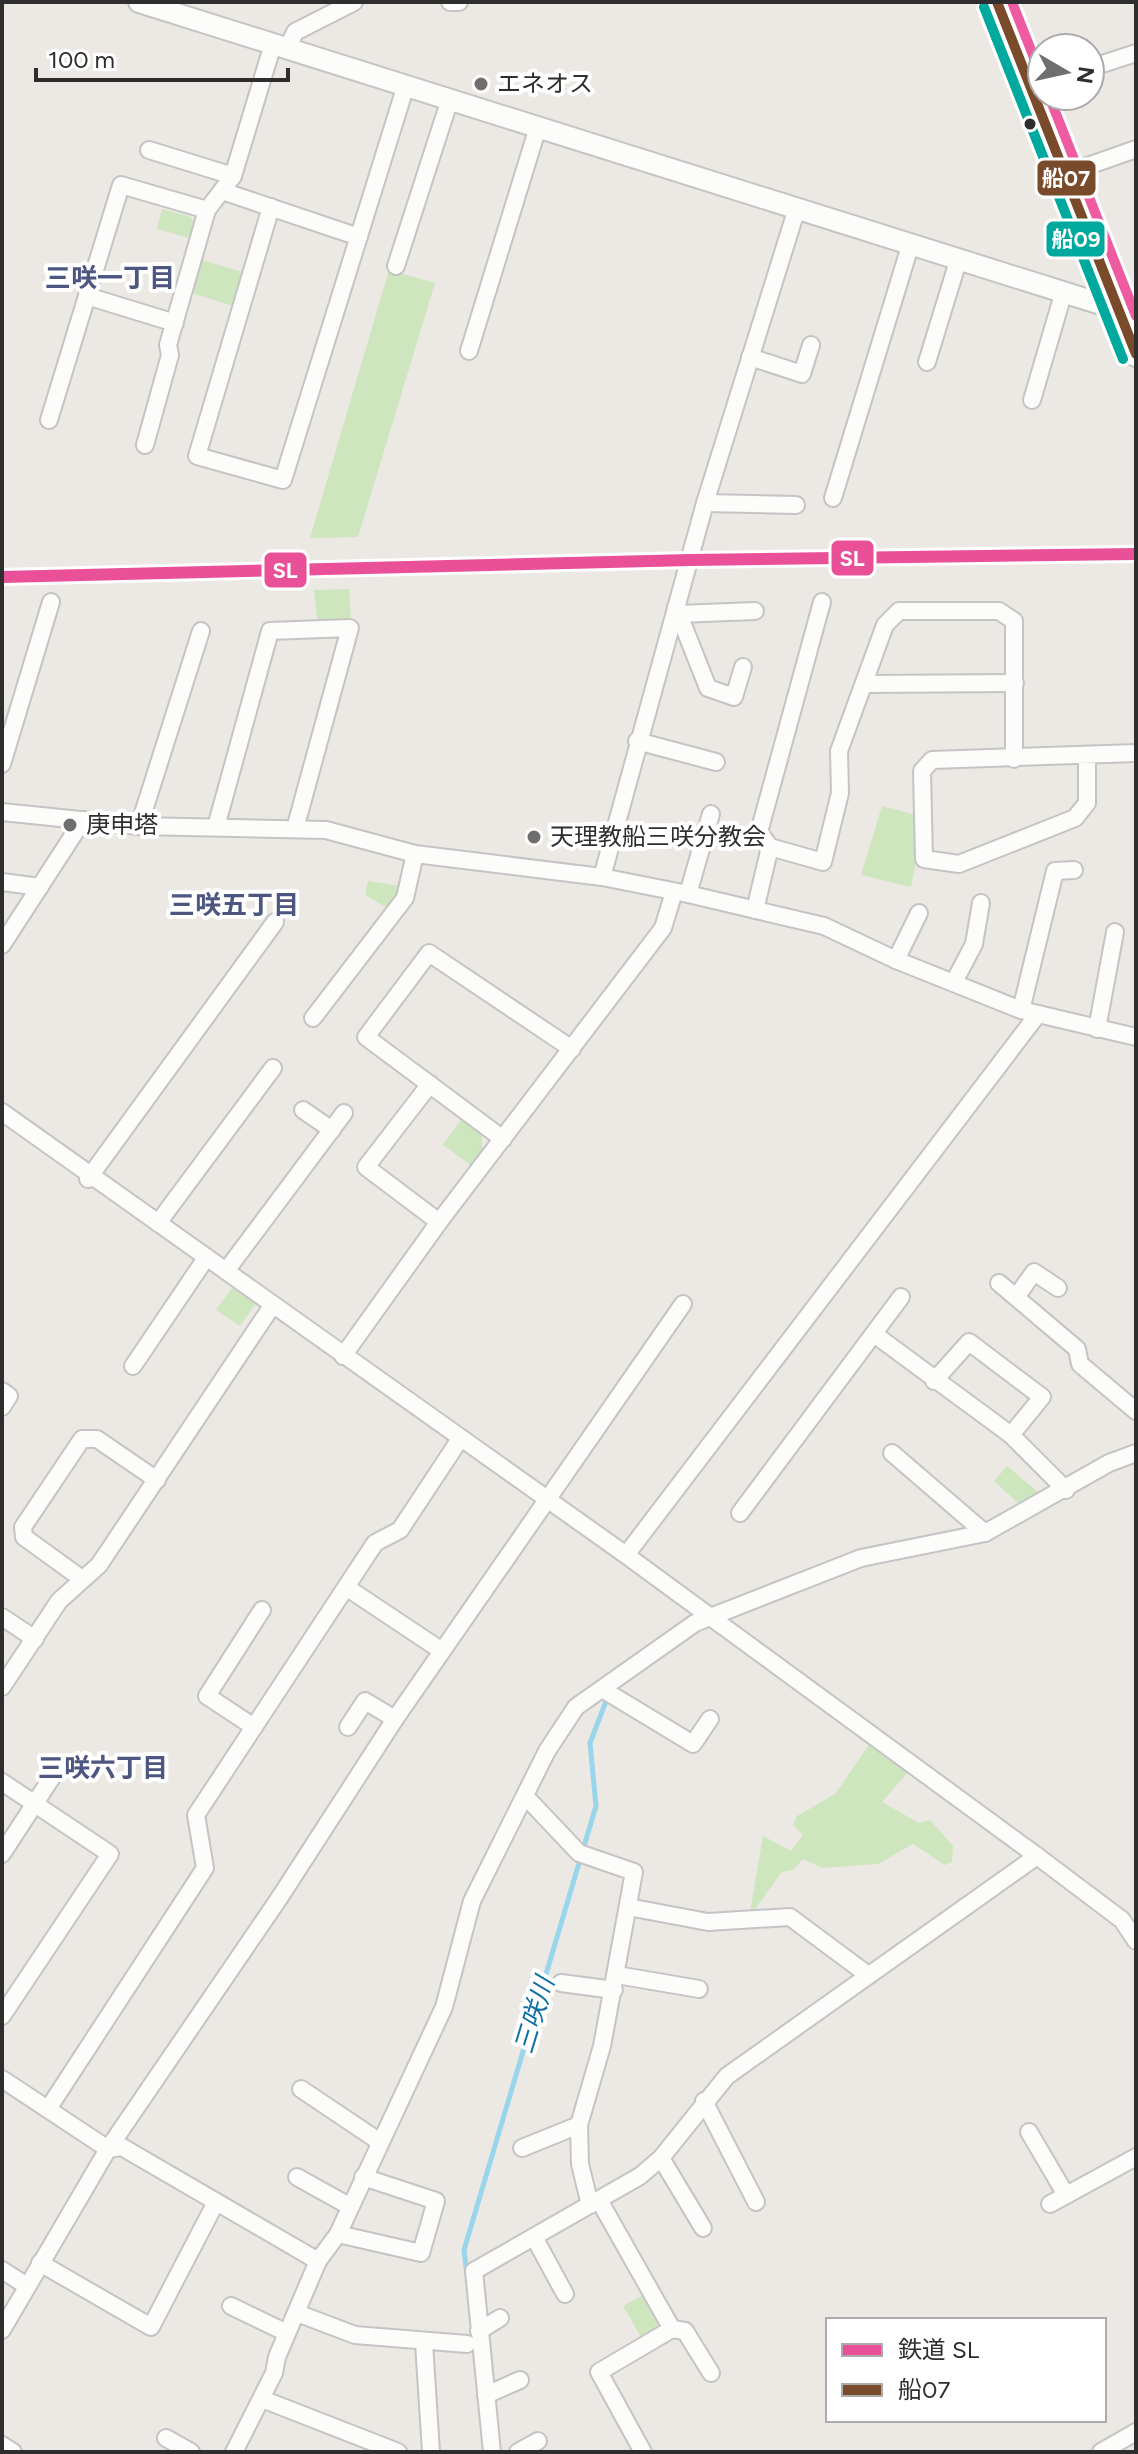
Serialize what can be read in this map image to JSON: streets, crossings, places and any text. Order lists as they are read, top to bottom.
{
  "districts": ["三咲一丁目", "三咲五丁目", "三咲六丁目"],
  "water": ["三咲川"],
  "places": ["エネオス", "庚申塔", "天理教船三咲分教会"],
  "lines": ["transit line 船07", "transit line 船09", "rail line SL"],
  "legend": ["鉄道 SL", "船07"],
  "scale_bar": "100 m",
  "north": "right"
}
